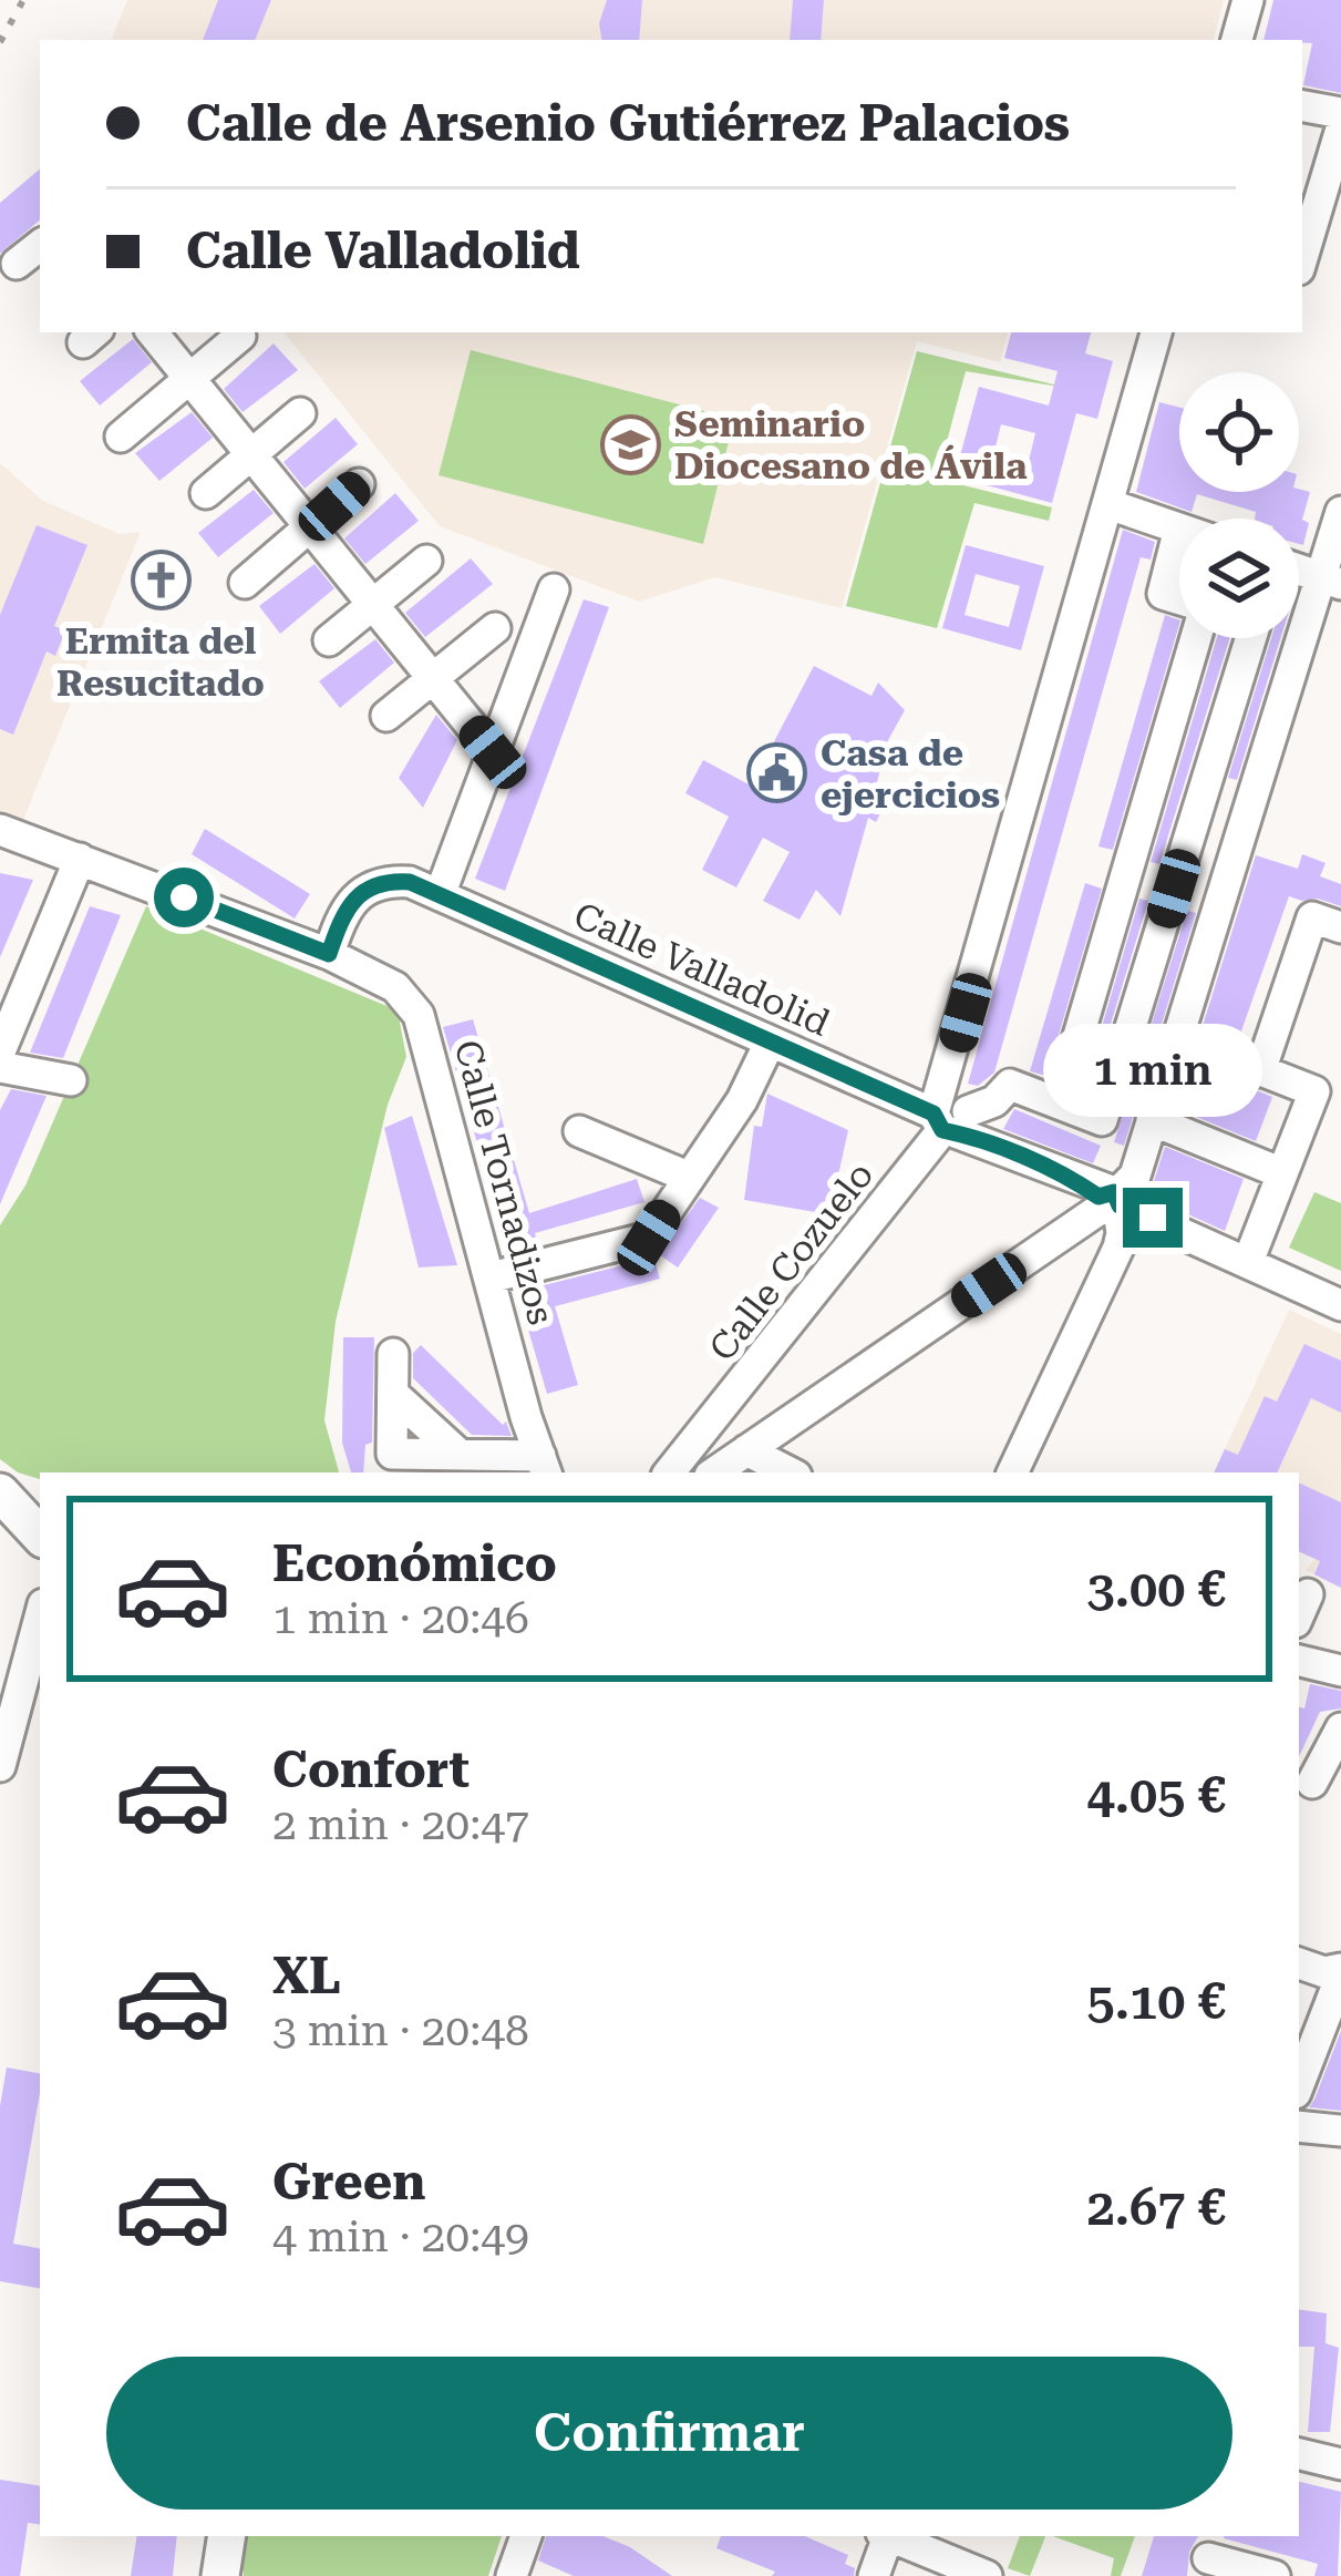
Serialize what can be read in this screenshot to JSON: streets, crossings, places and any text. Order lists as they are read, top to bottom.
{
  "streets": {
    "street": ["Calle Valladolid", "Calle Tornadizos", "Calle Cozuelo"]
  },
  "crossings": [
    ["Calle Valladolid", "Calle Tornadizos"],
    ["Calle Valladolid", "Calle Cozuelo"]
  ],
  "places": {
    "school or university": ["Seminario Diocesano de Ávila"],
    "church": ["Ermita del Resucitado"],
    "public building": ["Casa de ejercicios"]
  },
  "page": {
    "banner": ["Calle de Arsenio Gutiérrez Palacios", "Calle Valladolid"],
    "bubble": "1 min",
    "list": [
      {
        "name": "Económico",
        "note": "1 min · 20:46",
        "value": "3.00 €"
      },
      {
        "name": "Confort",
        "note": "2 min · 20:47",
        "value": "4.05 €"
      },
      {
        "name": "XL",
        "note": "3 min · 20:48",
        "value": "5.10 €"
      },
      {
        "name": "Green",
        "note": "4 min · 20:49",
        "value": "2.67 €"
      }
    ],
    "buttons": "Confirmar"
  }
}
